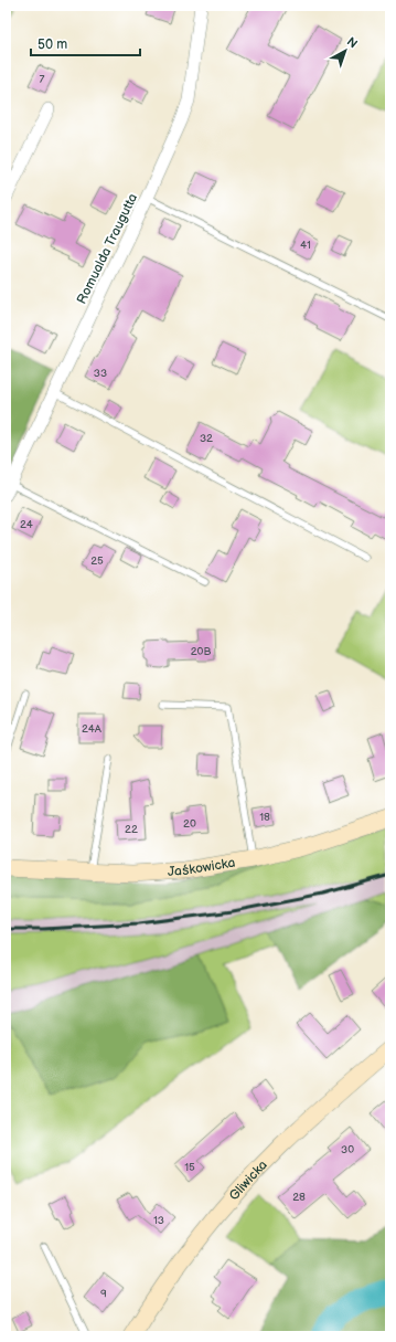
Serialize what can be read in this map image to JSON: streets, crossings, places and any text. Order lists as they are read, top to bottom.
{
  "streets": {
    "street": ["Romualda Traugutta", "Jaśkowicka", "Gliwicka"]
  },
  "house_numbers": [
    "7",
    "41",
    "33",
    "32",
    "24",
    "25",
    "20B",
    "24A",
    "18",
    "20",
    "22",
    "30",
    "15",
    "28",
    "13",
    "9"
  ],
  "scale_bar": "50 m",
  "north": "top right"
}
